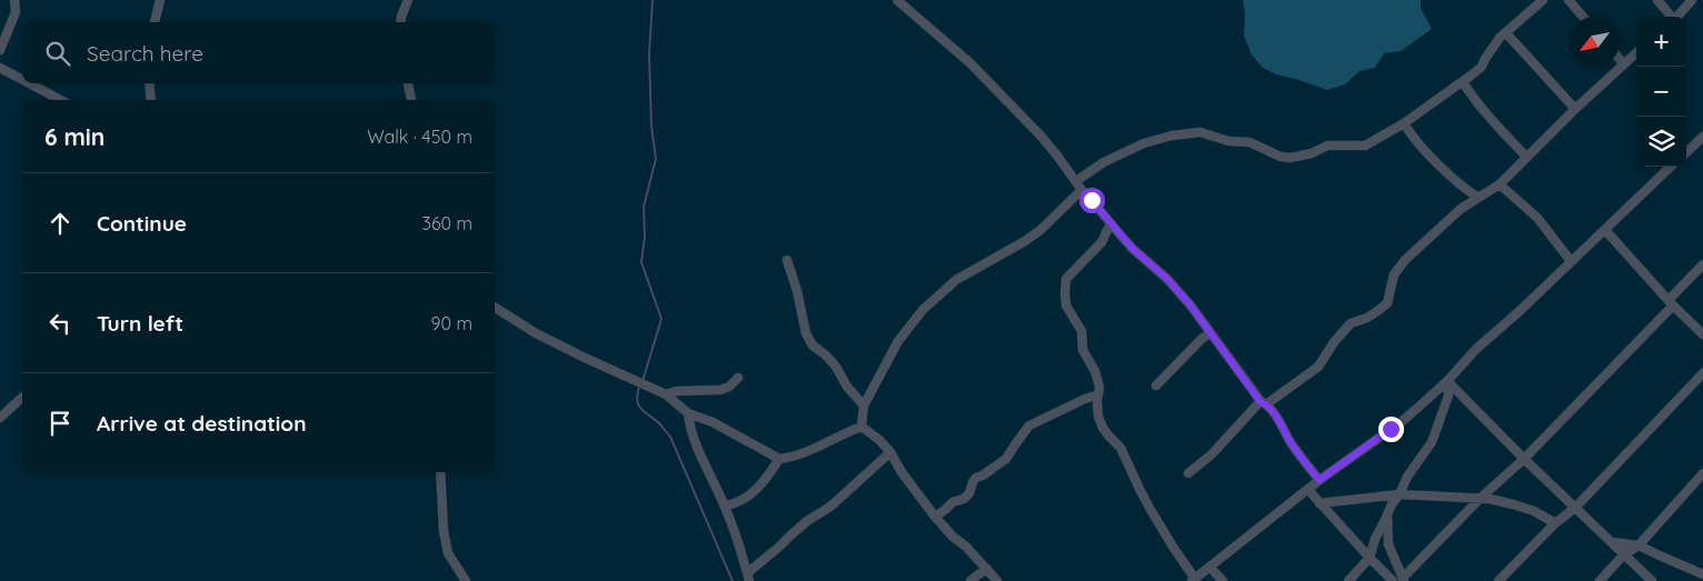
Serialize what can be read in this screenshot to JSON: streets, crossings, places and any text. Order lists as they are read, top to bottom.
{
  "north": "bottom left",
  "page": {
    "map_buttons": ["+", "−"],
    "search": "Search here",
    "heading": ["6 min", "Walk · 450 m"],
    "list": [
      ["Continue", "360 m"],
      ["Turn left", "90 m"],
      "Arrive at destination"
    ]
  }
}
